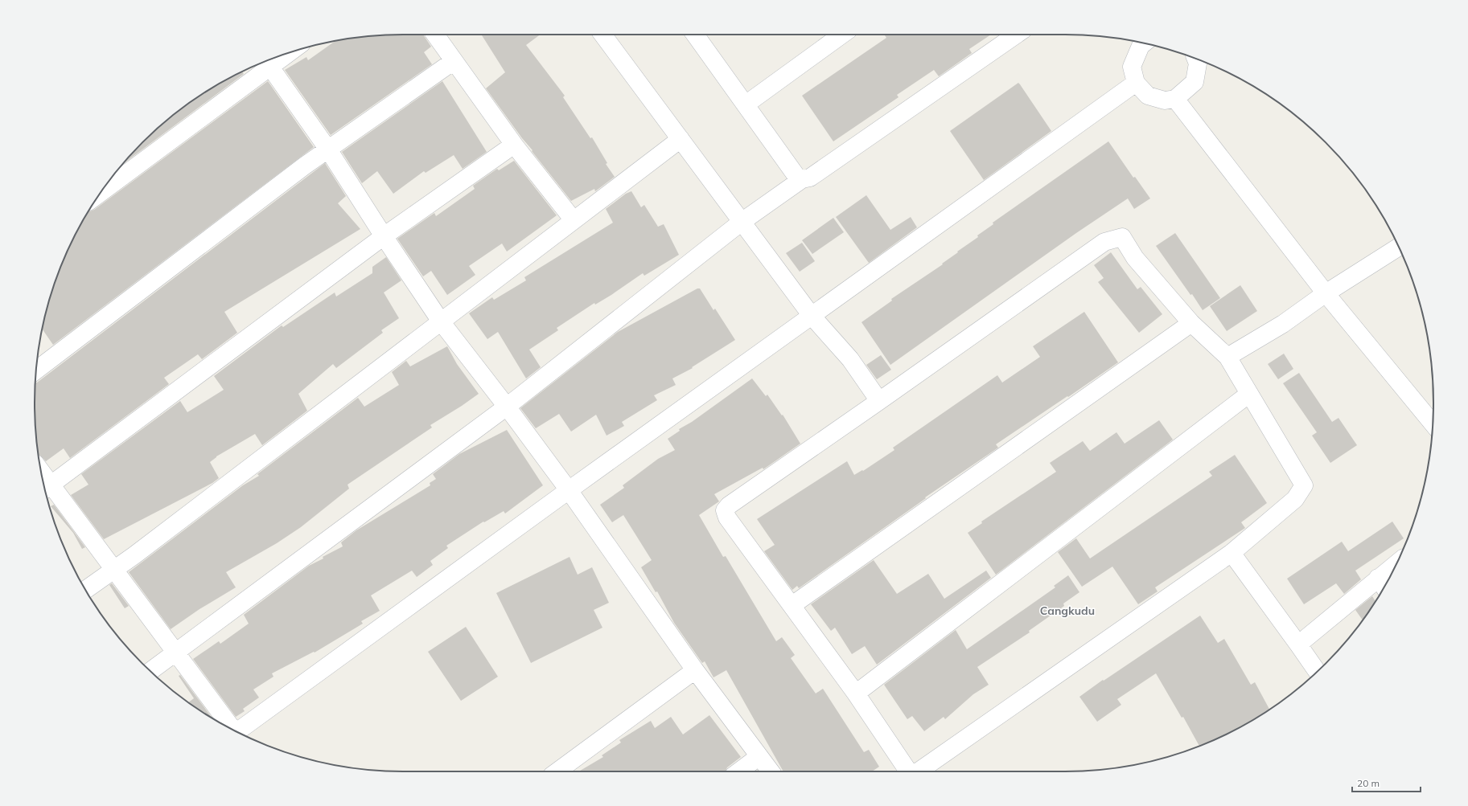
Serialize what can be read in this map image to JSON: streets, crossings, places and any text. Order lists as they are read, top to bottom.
{
  "districts": ["Cangkudu"],
  "scale_bar": "20 m"
}
